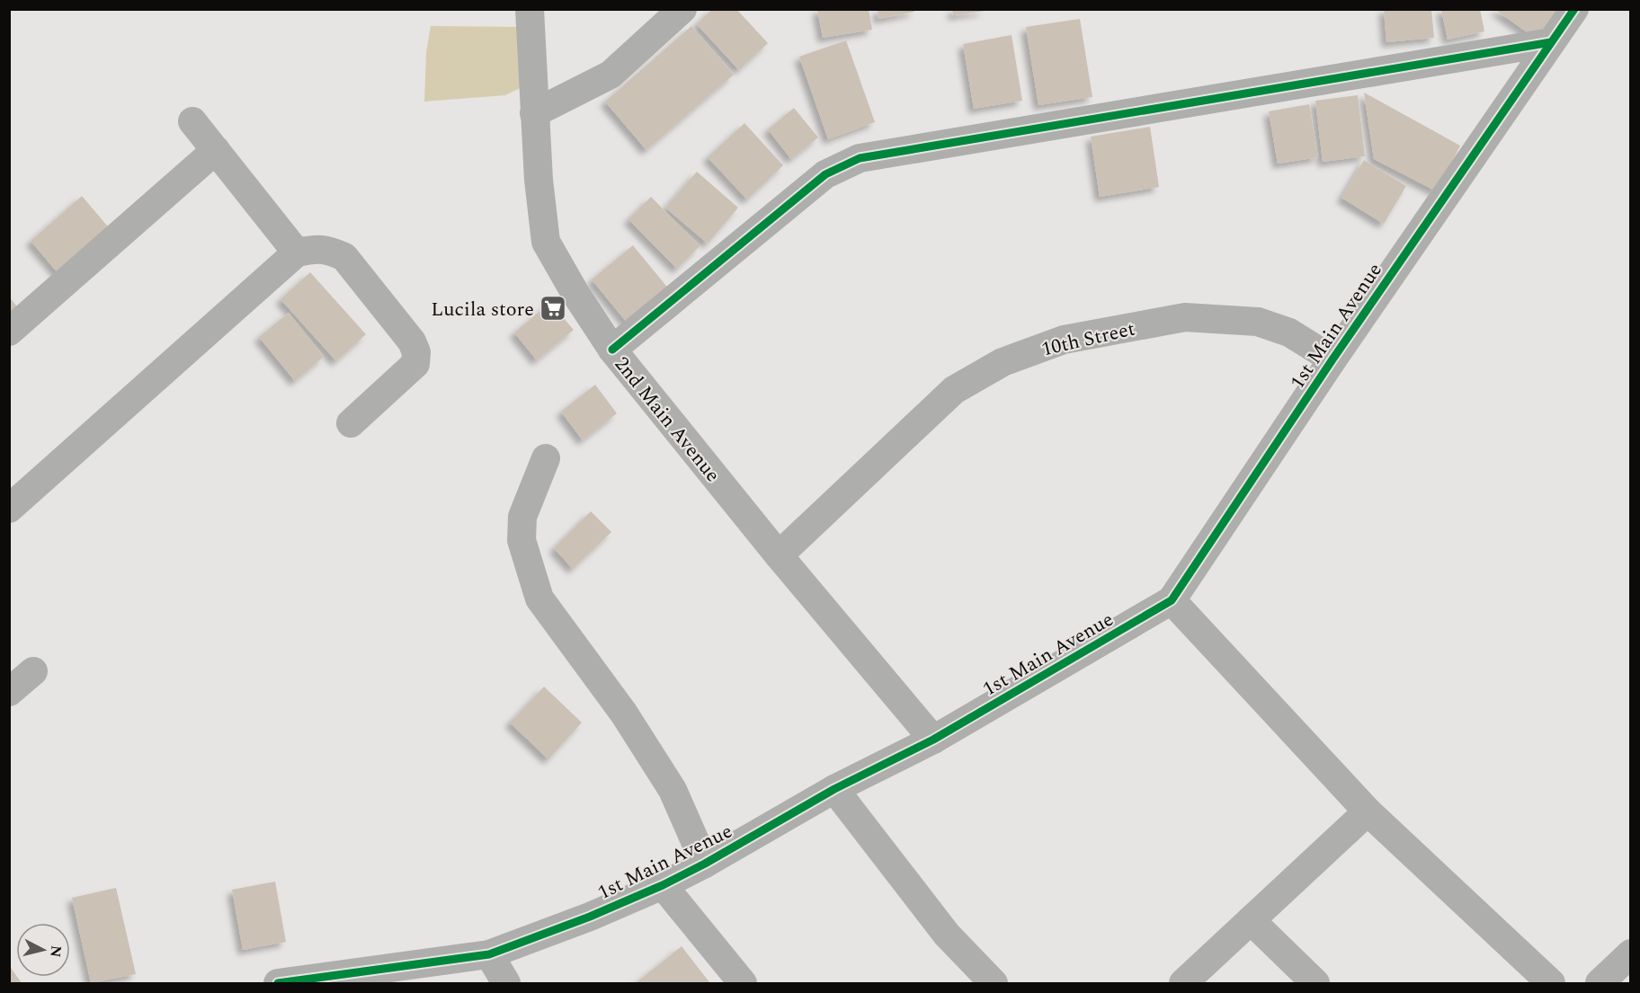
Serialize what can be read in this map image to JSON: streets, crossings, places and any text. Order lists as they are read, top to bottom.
{
  "streets": {
    "street": ["1st Main Avenue", "10th Street", "2nd Main Avenue"]
  },
  "crossings": [
    ["1st Main Avenue", "10th Street"],
    ["1st Main Avenue", "2nd Main Avenue"],
    ["10th Street", "2nd Main Avenue"]
  ],
  "places": {
    "supermarket": ["Lucila store"]
  },
  "north": "right"
}
